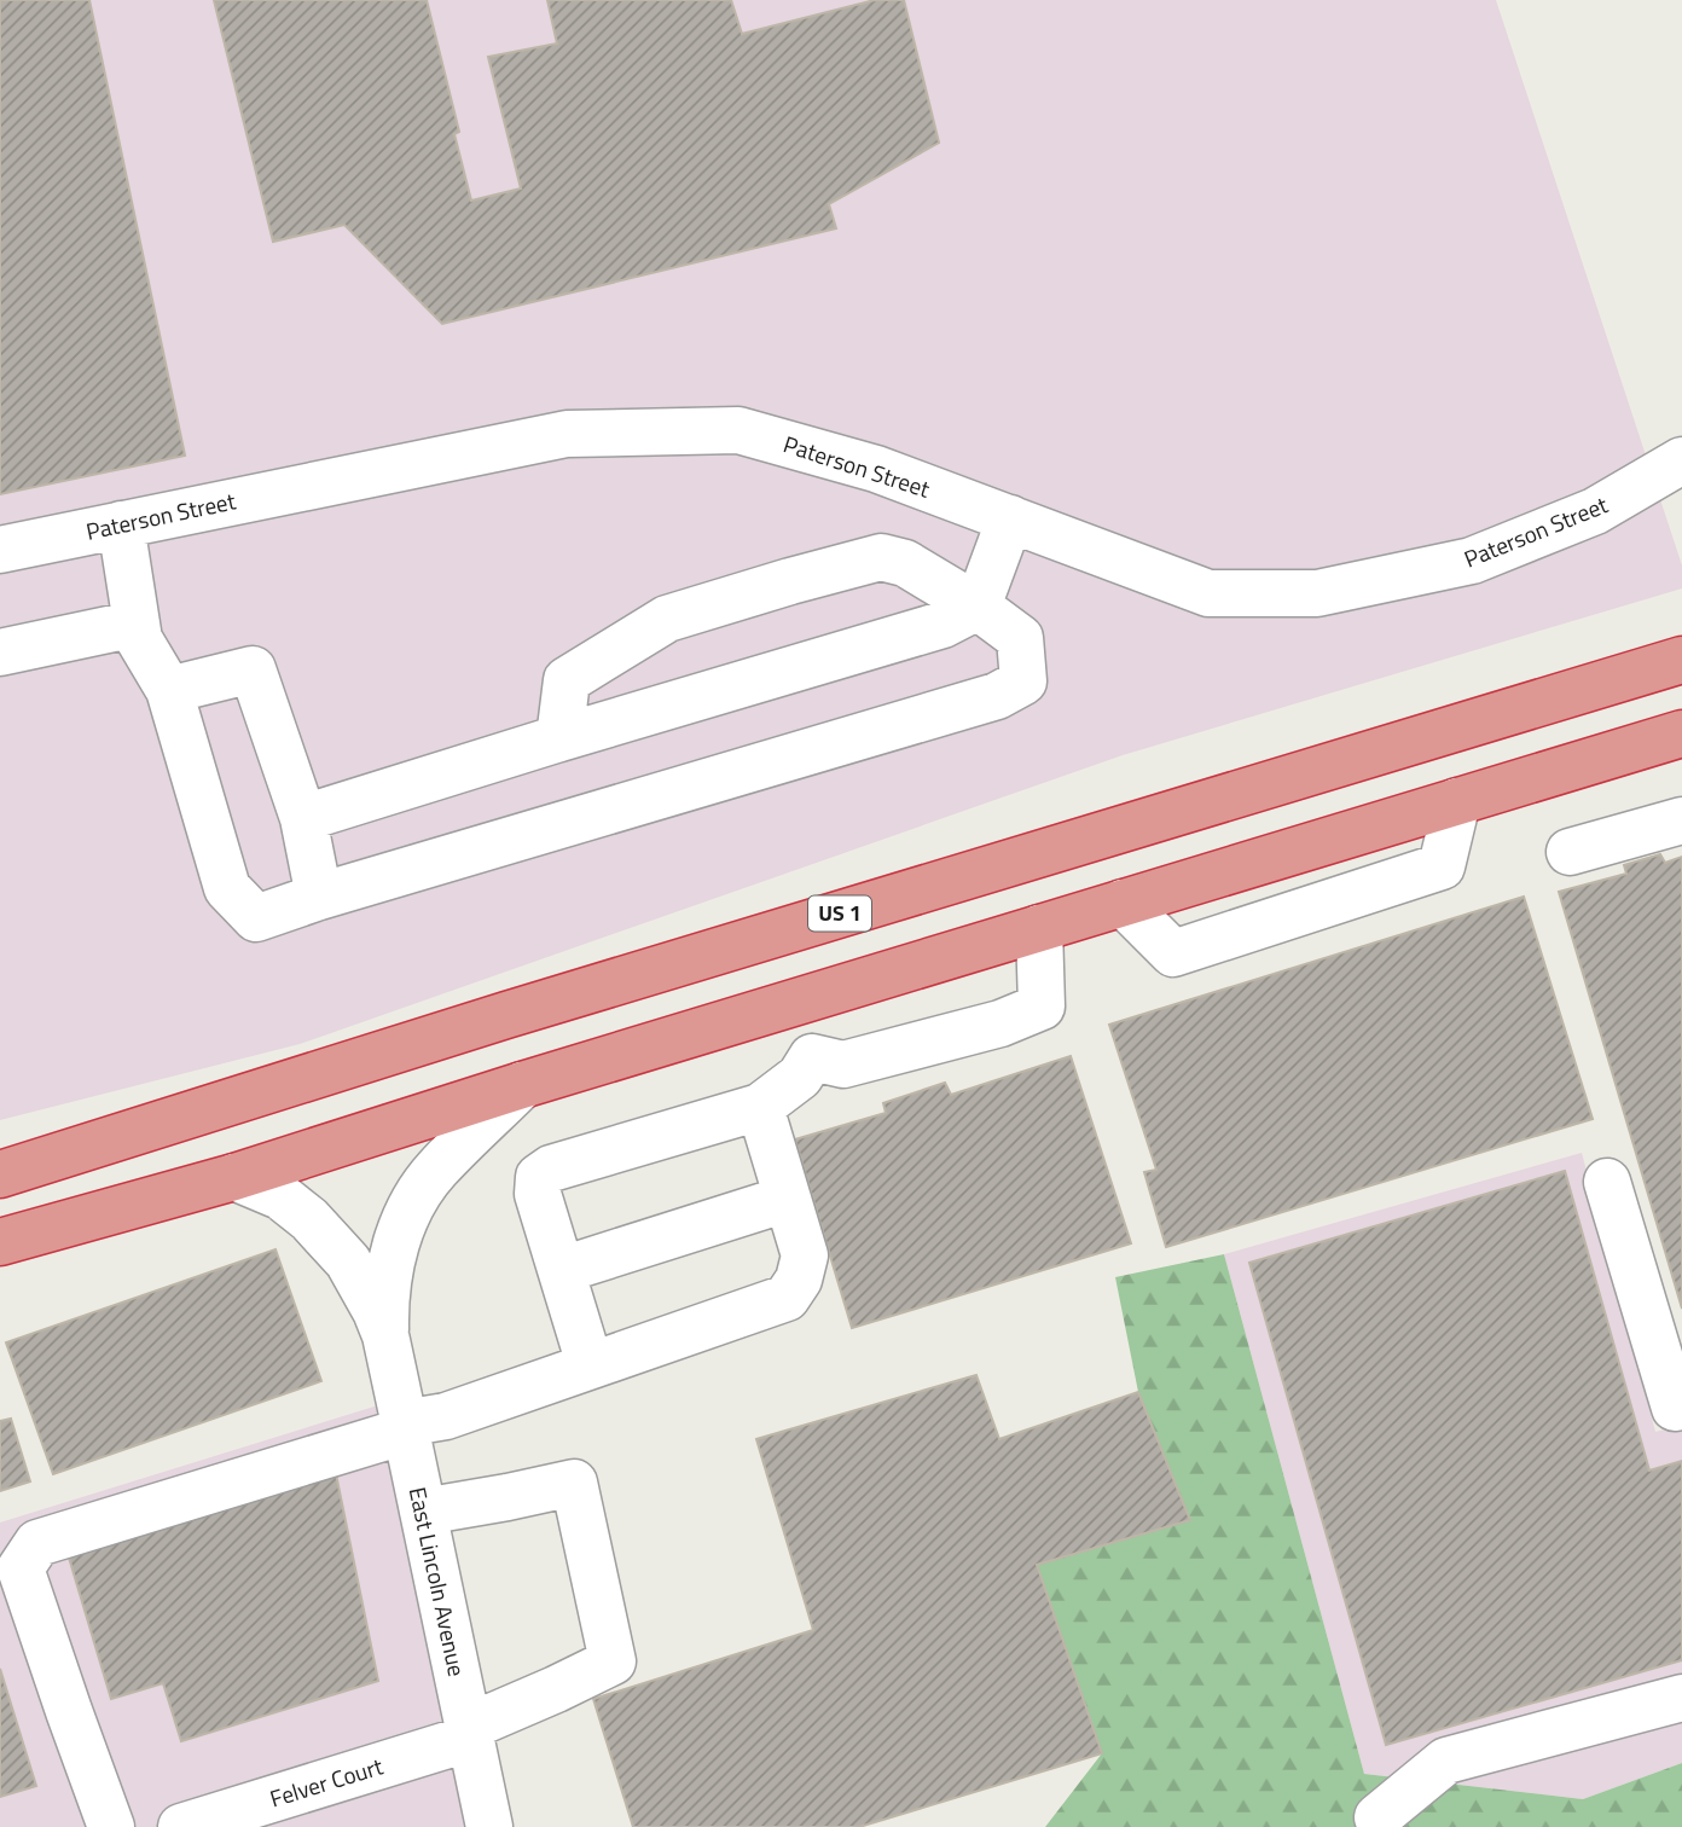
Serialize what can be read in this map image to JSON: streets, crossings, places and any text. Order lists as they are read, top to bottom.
{
  "streets": {
    "highway": ["US 1"],
    "street": ["Paterson Street", "East Lincoln Avenue", "Felver Court"]
  },
  "crossings": [
    ["East Lincoln Avenue", "Felver Court"]
  ]
}
